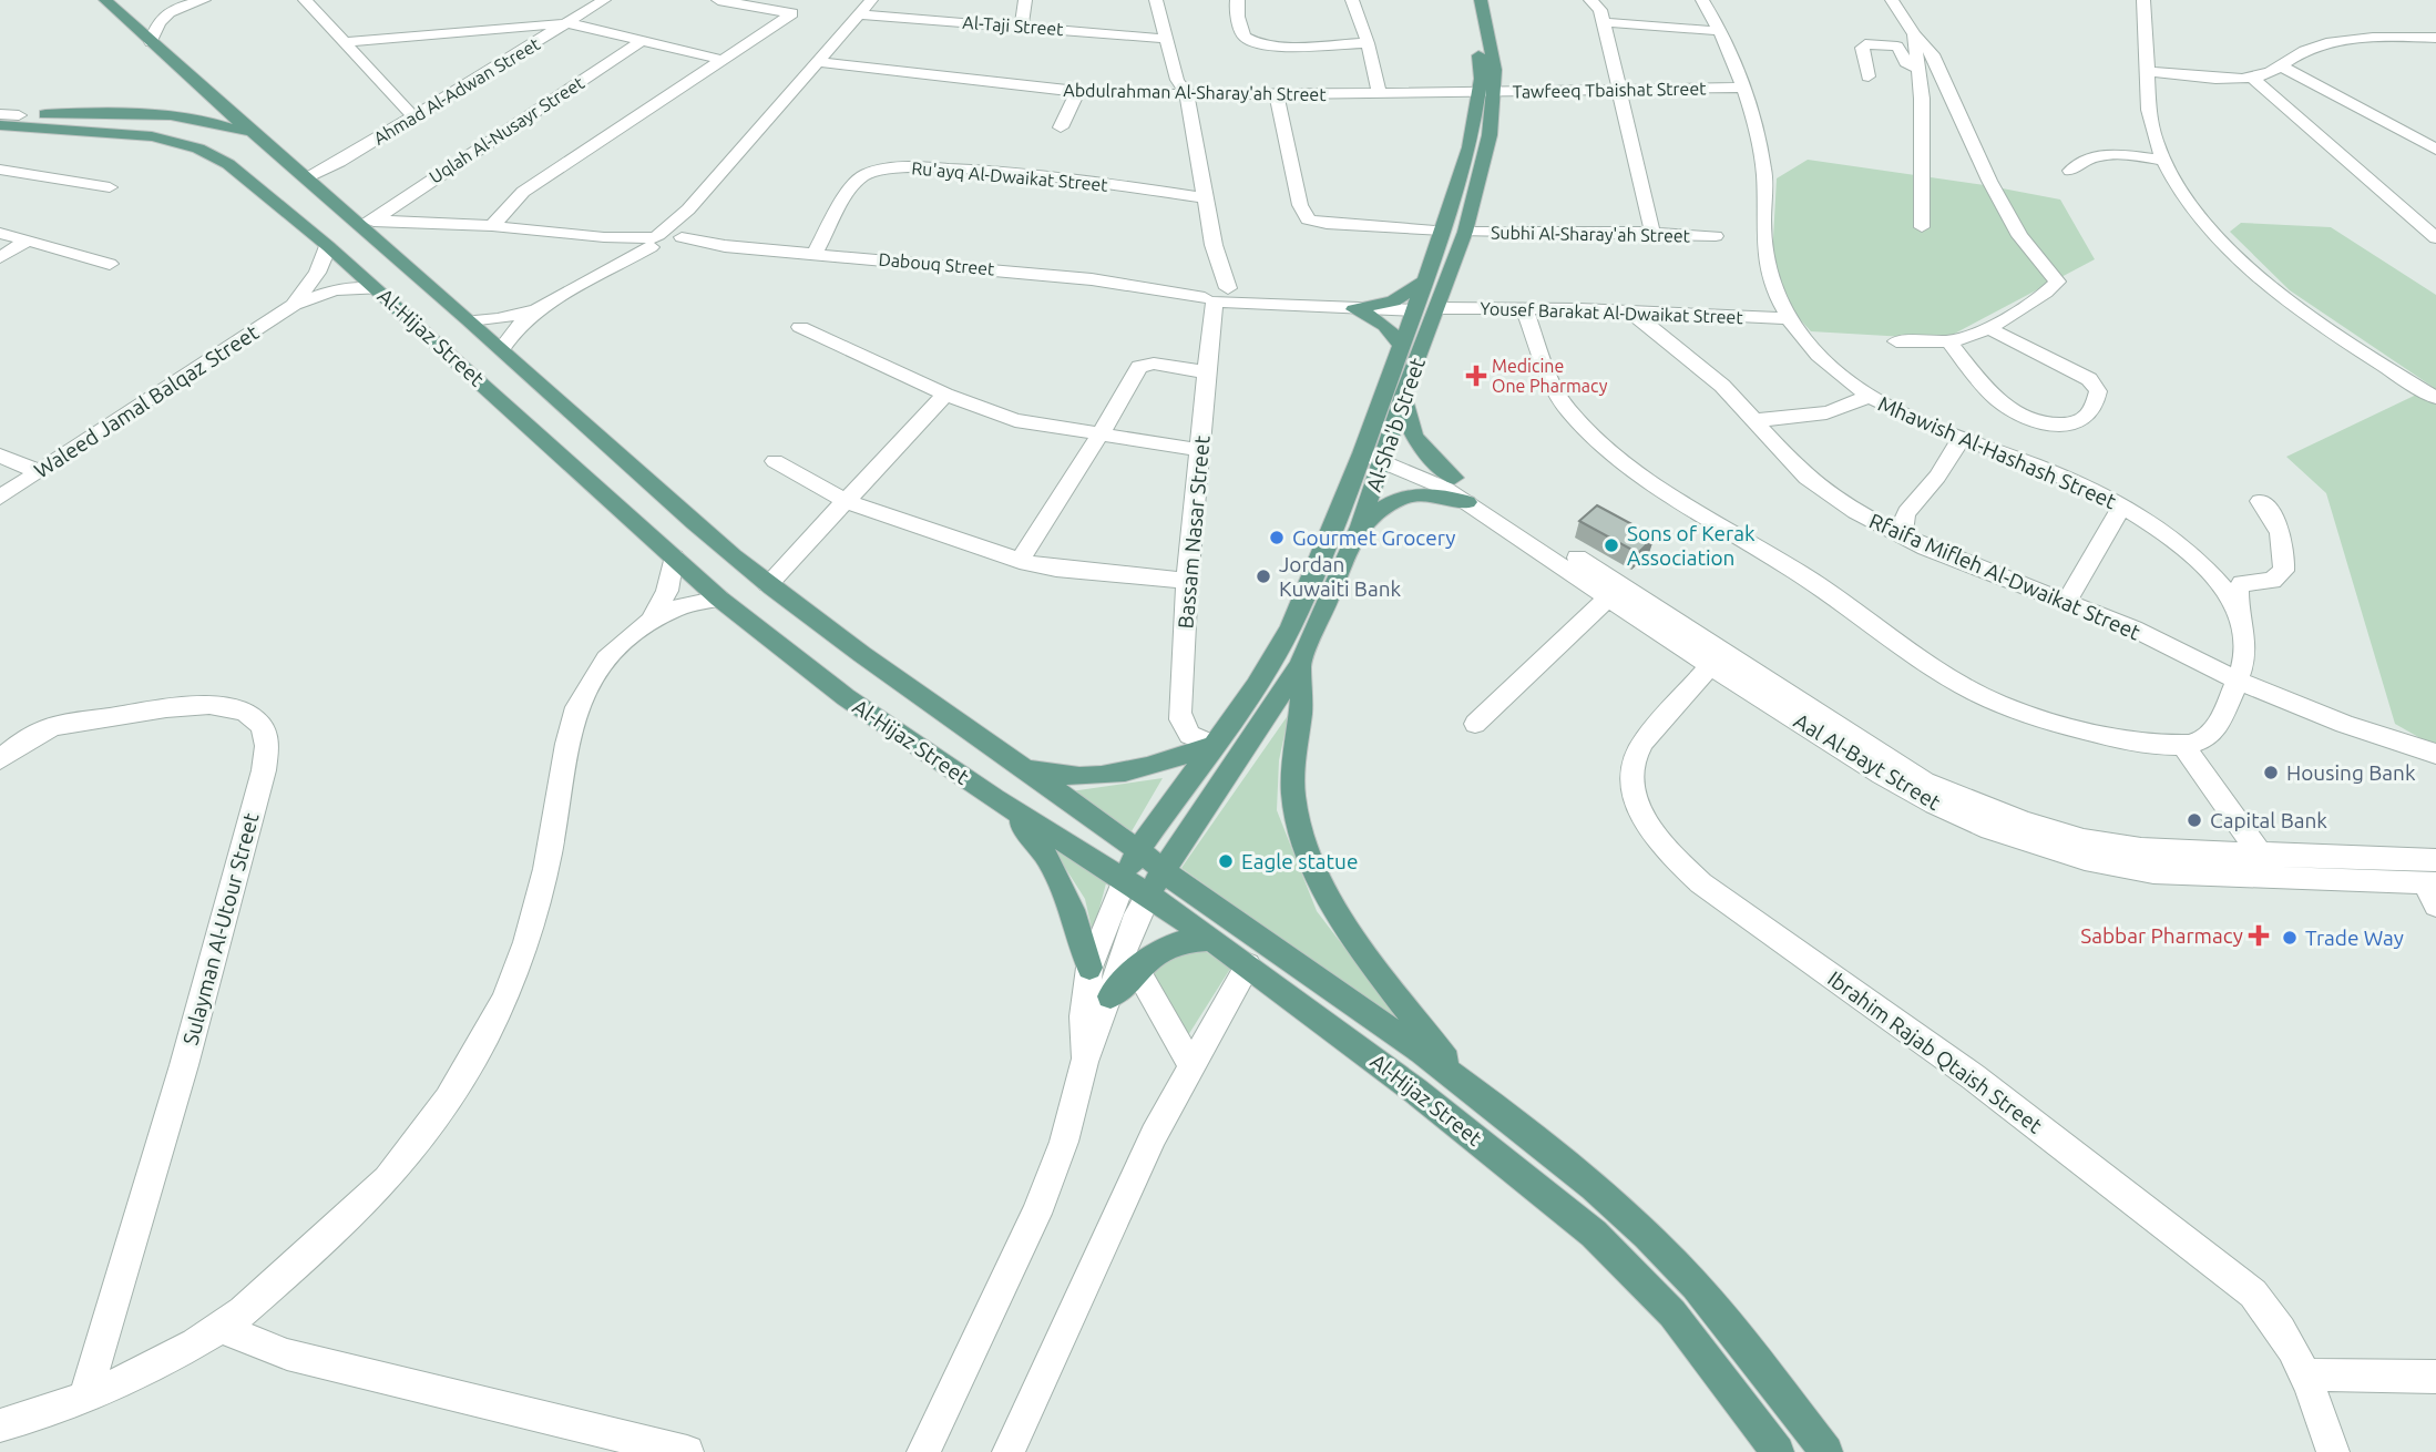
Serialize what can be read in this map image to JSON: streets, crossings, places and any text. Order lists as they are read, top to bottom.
{
  "streets": {
    "main road": ["Al-Hijaz Street", "Al-Sha'b Street"],
    "street": [
      "Al-Taji Street",
      "Tawfeeq Tbaishat Street",
      "Ahmad Al-Adwan Street",
      "Abdulrahman Al-Sharay'ah Street",
      "Uqlah Al-Nusayr Street",
      "Ru'ayq Al-Dwaikat Street",
      "Subhi Al-Sharay'ah Street",
      "Dabouq Street",
      "Yousef Barakat Al-Dwaikat Street",
      "Waleed Jamal Balqaz Street",
      "Mhawish Al-Hashash Street",
      "Bassam Nasar Street",
      "Rfaifa Mifleh Al-Dwaikat Street",
      "Aal Al-Bayt Street",
      "Sulayman Al-Utour Street",
      "Ibrahim Rajab Qtaish Street"
    ]
  },
  "crossings": [
    ["Tawfeeq Tbaishat Street", "Abdulrahman Al-Sharay'ah Street"],
    ["Tawfeeq Tbaishat Street", "Al-Sha'b Street"],
    ["Ahmad Al-Adwan Street", "Al-Hijaz Street"],
    ["Abdulrahman Al-Sharay'ah Street", "Al-Sha'b Street"],
    ["Uqlah Al-Nusayr Street", "Al-Hijaz Street"],
    ["Ru'ayq Al-Dwaikat Street", "Dabouq Street"],
    ["Subhi Al-Sharay'ah Street", "Al-Sha'b Street"],
    ["Dabouq Street", "Al-Sha'b Street"],
    ["Dabouq Street", "Bassam Nasar Street"],
    ["Yousef Barakat Al-Dwaikat Street", "Al-Sha'b Street"],
    ["Yousef Barakat Al-Dwaikat Street", "Mhawish Al-Hashash Street"],
    ["Yousef Barakat Al-Dwaikat Street", "Rfaifa Mifleh Al-Dwaikat Street"],
    ["Al-Hijaz Street", "Waleed Jamal Balqaz Street"],
    ["Al-Hijaz Street", "Al-Sha'b Street"],
    ["Al-Sha'b Street", "Bassam Nasar Street"],
    ["Al-Sha'b Street", "Aal Al-Bayt Street"],
    ["Mhawish Al-Hashash Street", "Rfaifa Mifleh Al-Dwaikat Street"],
    ["Aal Al-Bayt Street", "Ibrahim Rajab Qtaish Street"]
  ],
  "places": {
    "health": ["Medicine One Pharmacy", "Sabbar Pharmacy"],
    "other": [
      "Gourmet Grocery",
      "Sons of Kerak Association",
      "Jordan Kuwaiti Bank",
      "Housing Bank",
      "Capital Bank",
      "Eagle statue",
      "Trade Way"
    ]
  }
}
